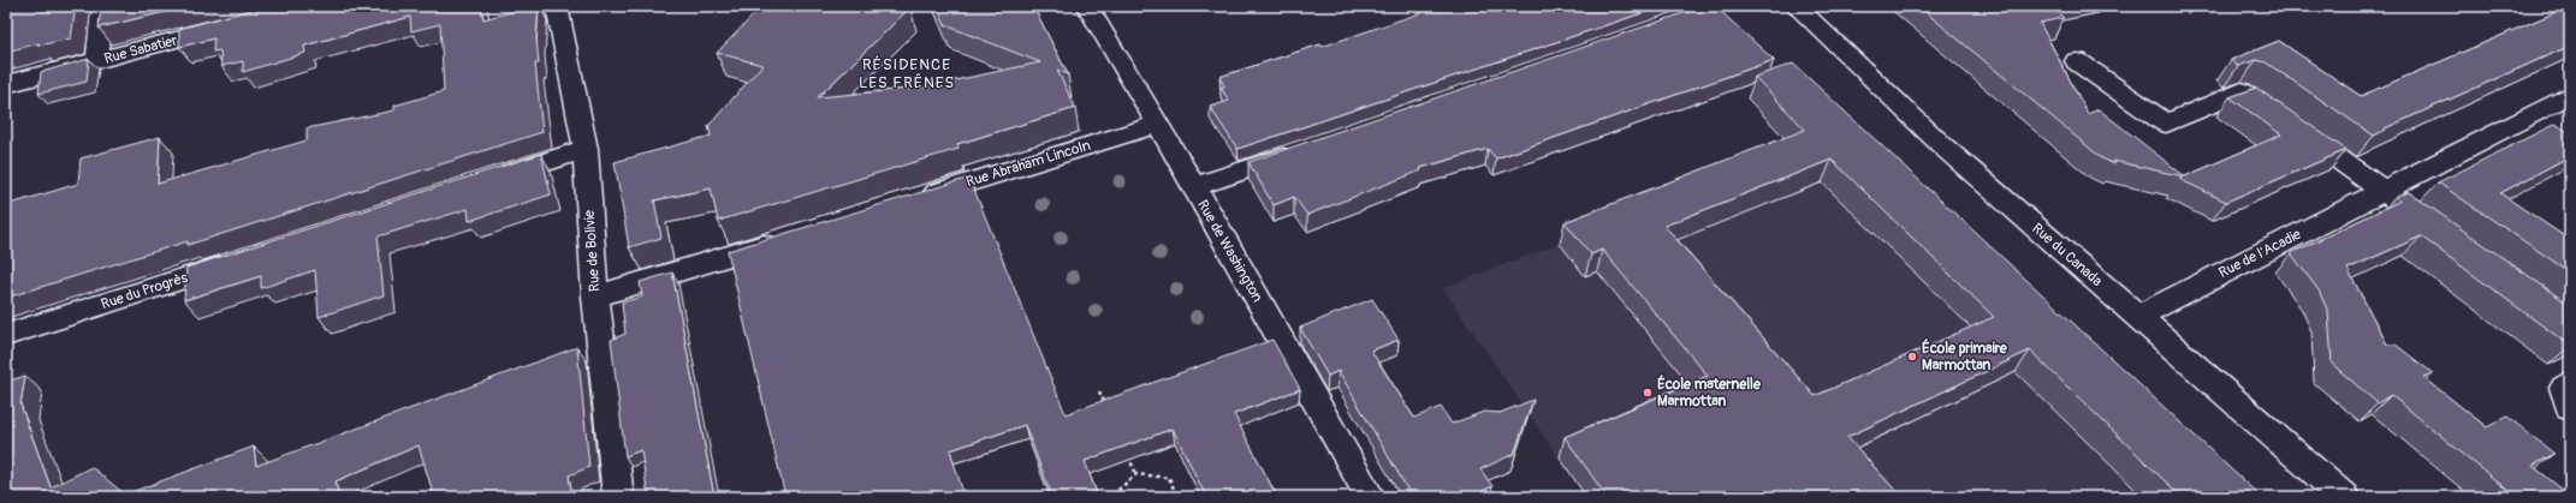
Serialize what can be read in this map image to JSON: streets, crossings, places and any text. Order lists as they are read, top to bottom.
{
  "streets": {
    "street": [
      "Rue Sabatier",
      "Rue Abraham Lincoln",
      "Rue de Bolivie",
      "Rue de Washington",
      "Rue de l'Acadie",
      "Rue du Canada",
      "Rue du Progrès"
    ]
  },
  "crossings": [
    ["Rue Abraham Lincoln", "Rue de Washington"],
    ["Rue de l'Acadie", "Rue du Canada"]
  ],
  "districts": ["RÉSIDENCE LES FRÊNES"],
  "places": ["École primaire Marmottan", "École maternelle Marmottan"]
}
